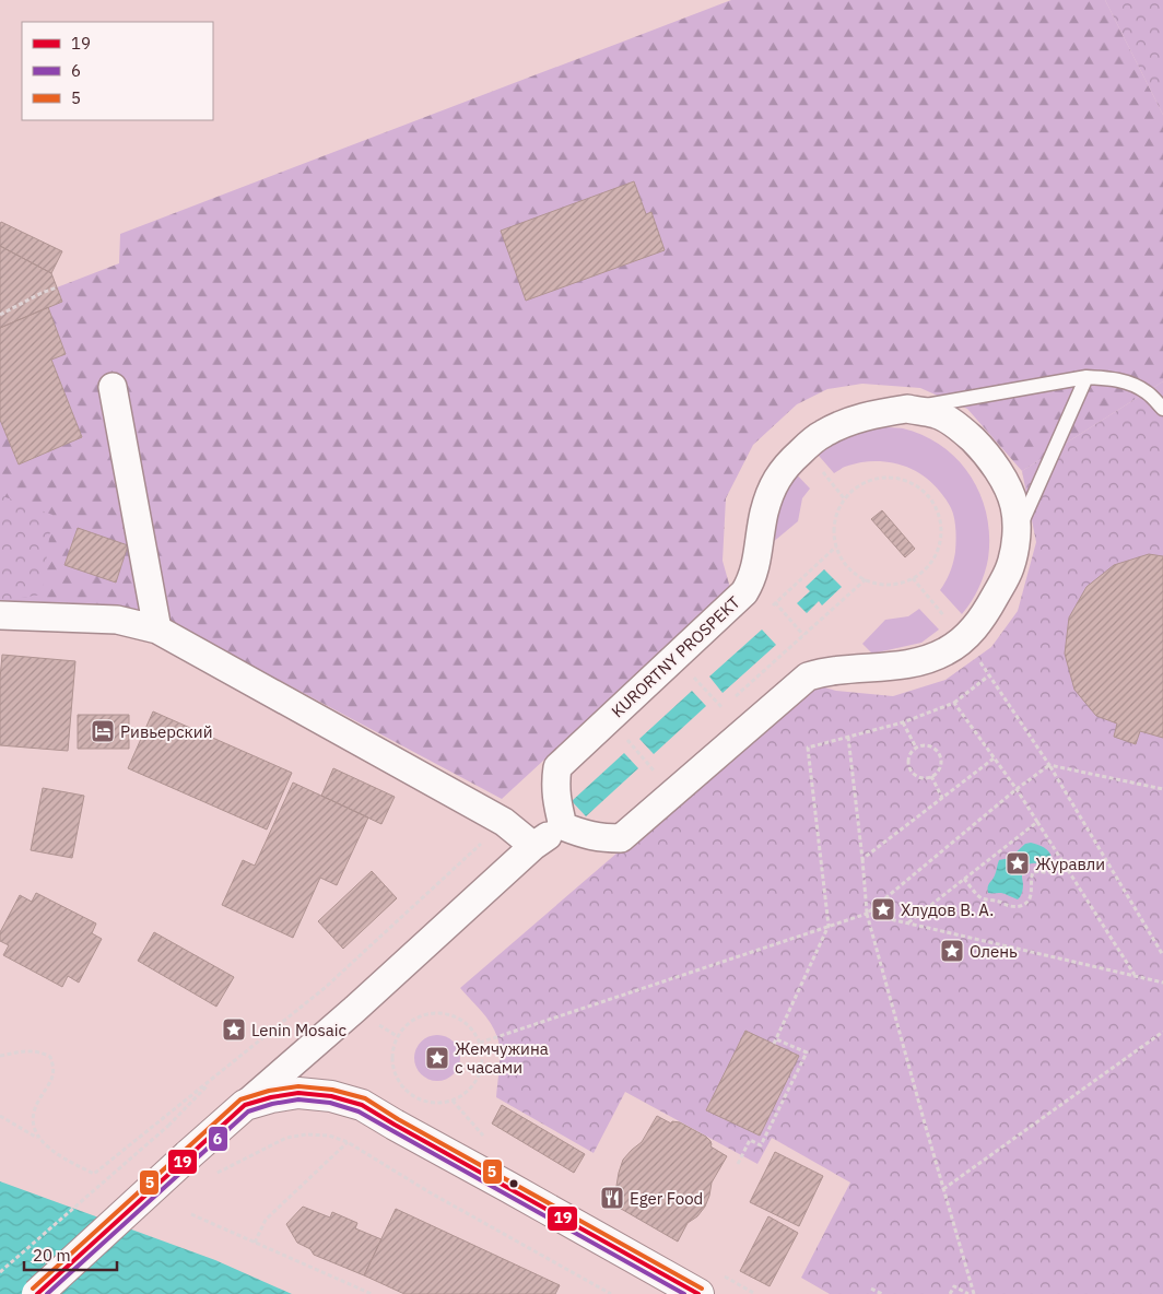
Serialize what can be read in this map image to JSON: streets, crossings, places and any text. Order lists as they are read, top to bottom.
{
  "streets": {
    "street": ["KURORTNY PROSPEKT"]
  },
  "places": {
    "hotel": ["Ривьерский"],
    "place": [
      "Журавли",
      "Хлудов В. А.",
      "Олень",
      "Lenin Mosaic",
      "Жемчужина с часами"
    ],
    "restaurant": ["Eger Food"]
  },
  "lines": ["transit line 5", "transit line 19", "transit line 6"],
  "legend": ["19", "6", "5"],
  "scale_bar": "20 m"
}
